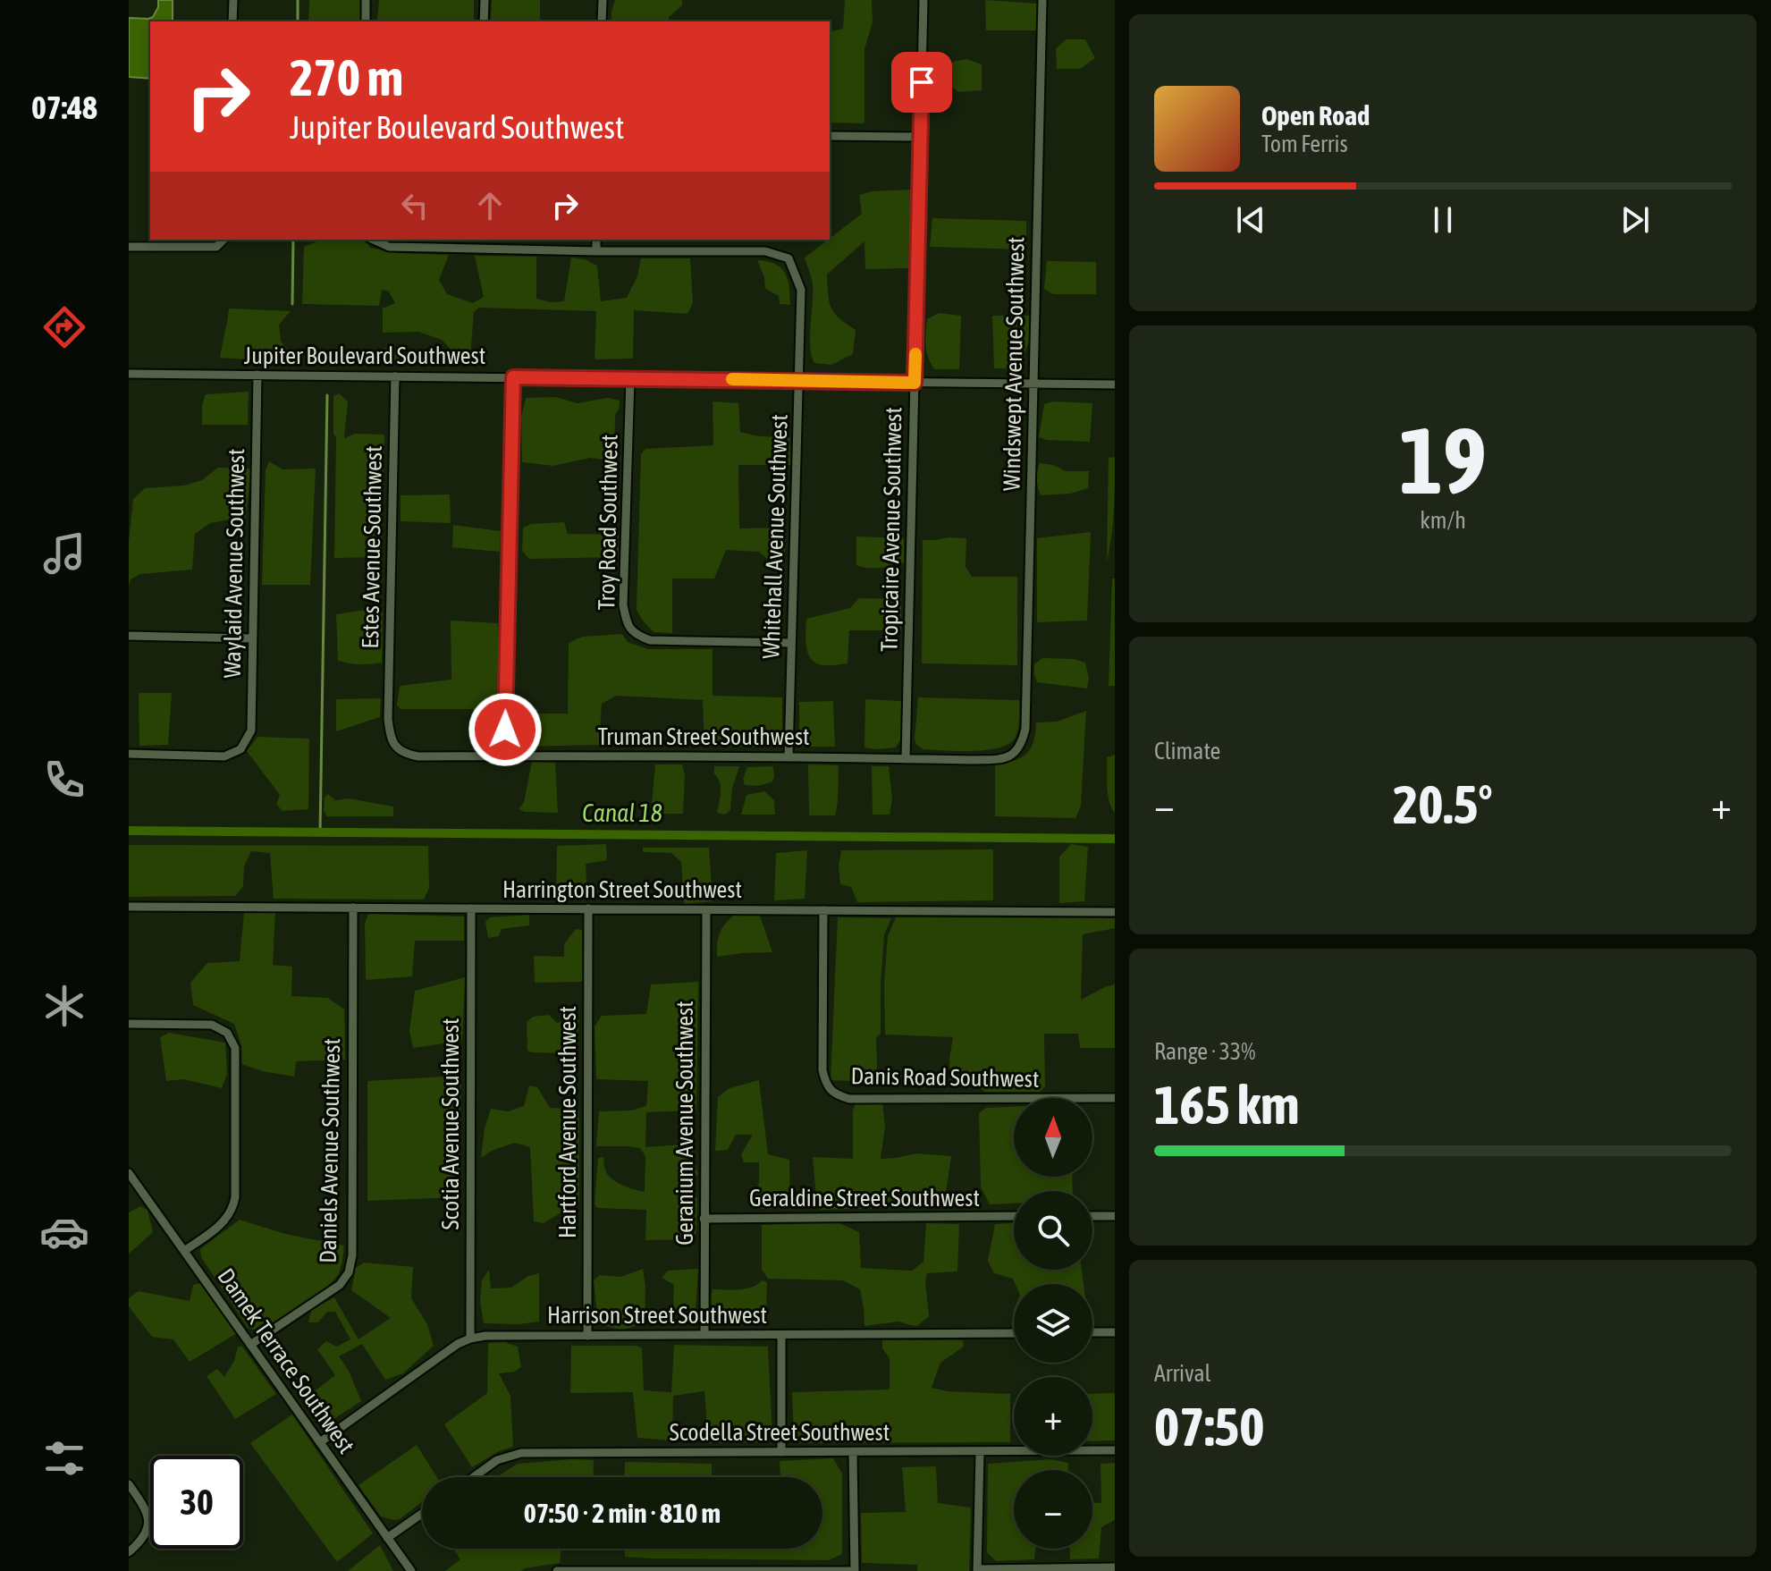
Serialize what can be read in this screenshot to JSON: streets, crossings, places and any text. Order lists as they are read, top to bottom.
{
  "streets": {
    "street": [
      "Jupiter Boulevard Southwest",
      "Windswept Avenue Southwest",
      "Troy Road Southwest",
      "Tropicaire Avenue Southwest",
      "Whitehall Avenue Southwest",
      "Estes Avenue Southwest",
      "Waylaid Avenue Southwest",
      "Truman Street Southwest",
      "Harrington Street Southwest",
      "Danis Road Southwest",
      "Hartford Avenue Southwest",
      "Geranium Avenue Southwest",
      "Scotia Avenue Southwest",
      "Daniels Avenue Southwest",
      "Geraldine Street Southwest",
      "Harrison Street Southwest",
      "Damek Terrace Southwest",
      "Scodella Street Southwest"
    ]
  },
  "crossings": [
    ["Jupiter Boulevard Southwest", "Windswept Avenue Southwest"],
    ["Jupiter Boulevard Southwest", "Troy Road Southwest"],
    ["Jupiter Boulevard Southwest", "Tropicaire Avenue Southwest"],
    ["Jupiter Boulevard Southwest", "Whitehall Avenue Southwest"],
    ["Jupiter Boulevard Southwest", "Estes Avenue Southwest"],
    ["Jupiter Boulevard Southwest", "Waylaid Avenue Southwest"],
    ["Windswept Avenue Southwest", "Truman Street Southwest"],
    ["Troy Road Southwest", "Whitehall Avenue Southwest"],
    ["Tropicaire Avenue Southwest", "Truman Street Southwest"],
    ["Whitehall Avenue Southwest", "Truman Street Southwest"],
    ["Estes Avenue Southwest", "Truman Street Southwest"],
    ["Harrington Street Southwest", "Danis Road Southwest"],
    ["Harrington Street Southwest", "Hartford Avenue Southwest"],
    ["Harrington Street Southwest", "Geranium Avenue Southwest"],
    ["Harrington Street Southwest", "Scotia Avenue Southwest"],
    ["Harrington Street Southwest", "Daniels Avenue Southwest"],
    ["Hartford Avenue Southwest", "Harrison Street Southwest"],
    ["Geranium Avenue Southwest", "Geraldine Street Southwest"],
    ["Geranium Avenue Southwest", "Harrison Street Southwest"],
    ["Scotia Avenue Southwest", "Harrison Street Southwest"],
    ["Daniels Avenue Southwest", "Damek Terrace Southwest"],
    ["Harrison Street Southwest", "Damek Terrace Southwest"]
  ],
  "water": ["Canal 18"],
  "north": "top",
  "page": {
    "tabs": "07:48",
    "turn": ["270 m", "Jupiter Boulevard Southwest"],
    "song": ["Open Road", "Tom Ferris"],
    "tile": [
      ["19", "km/h"],
      "Climate",
      ["Range · 33%", "165 km"],
      ["Arrival", "07:50"]
    ],
    "heat": ["−", "20.5°", "+"],
    "map_buttons": ["+", "−"],
    "limit": "30",
    "trip": "07:50 · 2 min · 810 m"
  }
}
